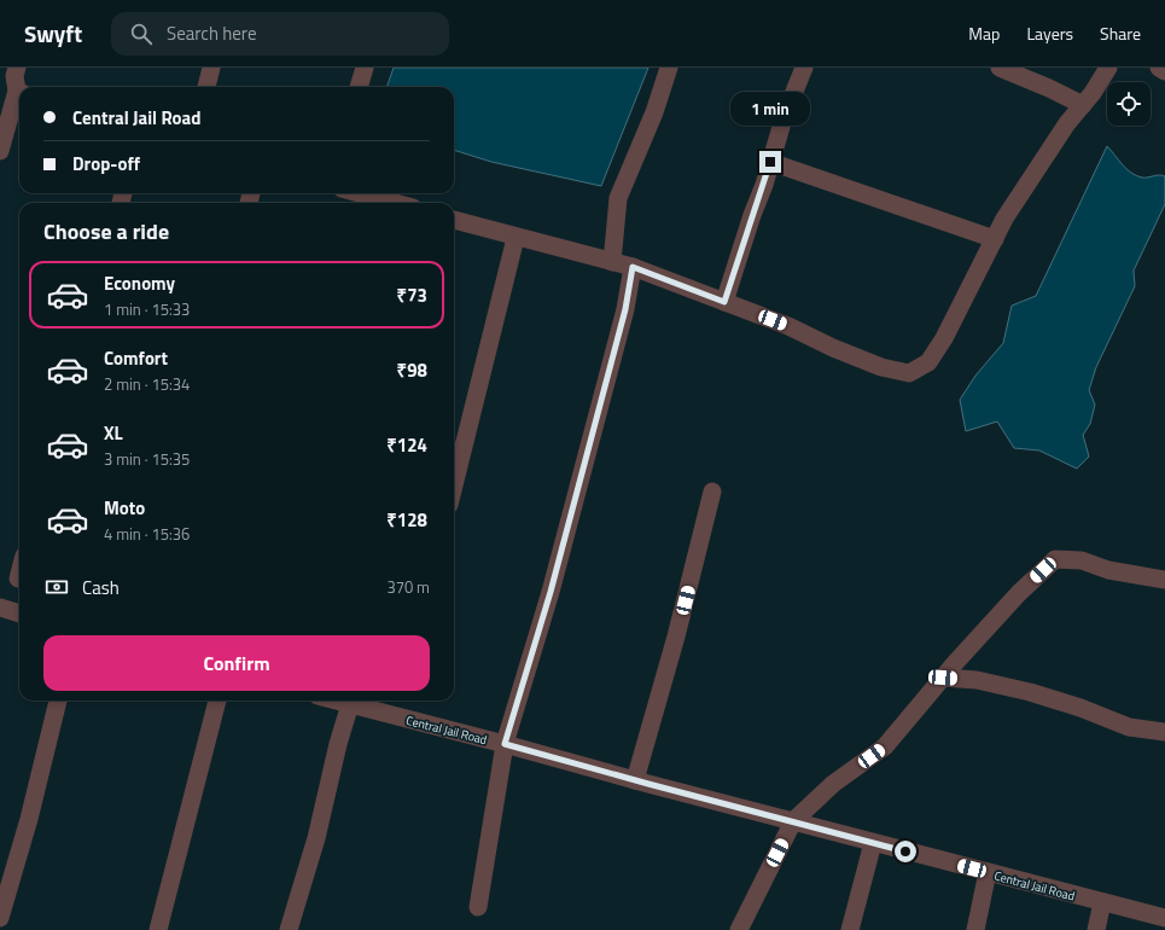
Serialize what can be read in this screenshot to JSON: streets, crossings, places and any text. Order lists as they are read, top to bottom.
{
  "streets": {
    "street": ["Central Jail Road"]
  },
  "page": {
    "header": "Swyft",
    "search": "Search here",
    "nav": ["Map", "Layers", "Share"],
    "banner": ["Central Jail Road", "Drop-off"],
    "bubble": "1 min",
    "heading": "Choose a ride",
    "list": [
      {
        "name": "Economy",
        "note": "1 min · 15:33",
        "value": "₹73"
      },
      {
        "name": "Comfort",
        "note": "2 min · 15:34",
        "value": "₹98"
      },
      {
        "name": "XL",
        "note": "3 min · 15:35",
        "value": "₹124"
      },
      {
        "name": "Moto",
        "note": "4 min · 15:36",
        "value": "₹128"
      }
    ],
    "pay": ["Cash", "370 m"],
    "buttons": "Confirm"
  }
}
